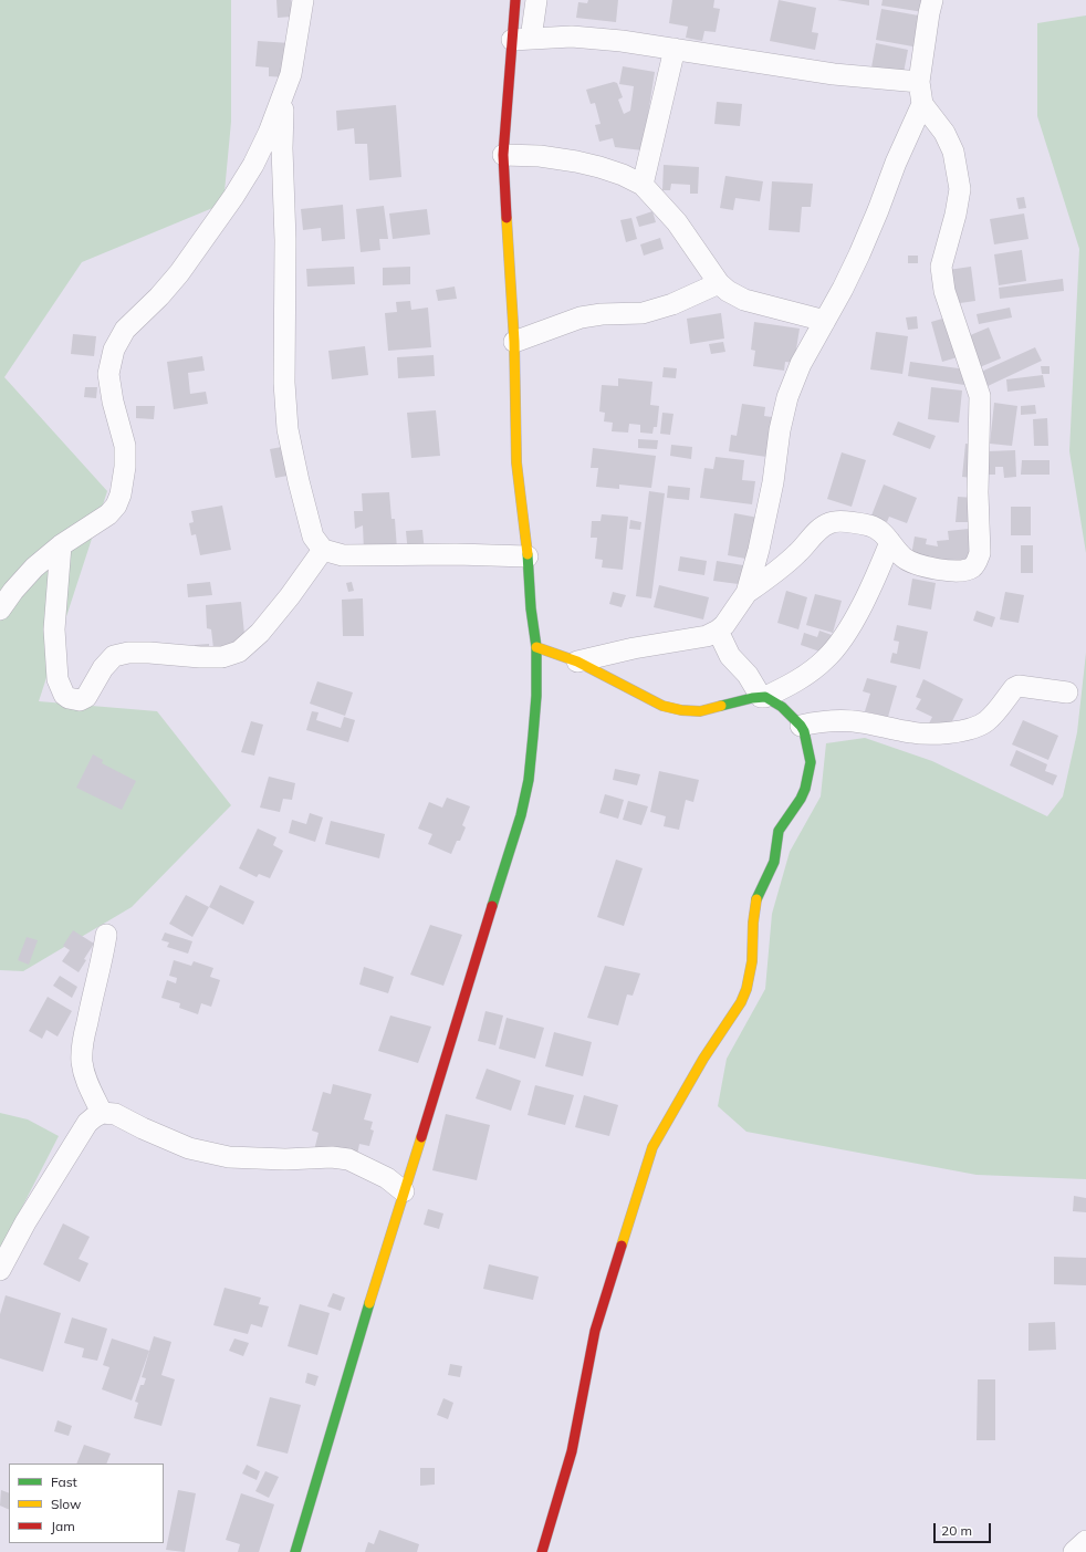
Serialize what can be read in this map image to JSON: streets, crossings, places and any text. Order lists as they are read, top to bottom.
{
  "legend": ["Fast", "Slow", "Jam"],
  "scale_bar": "20 m"
}
